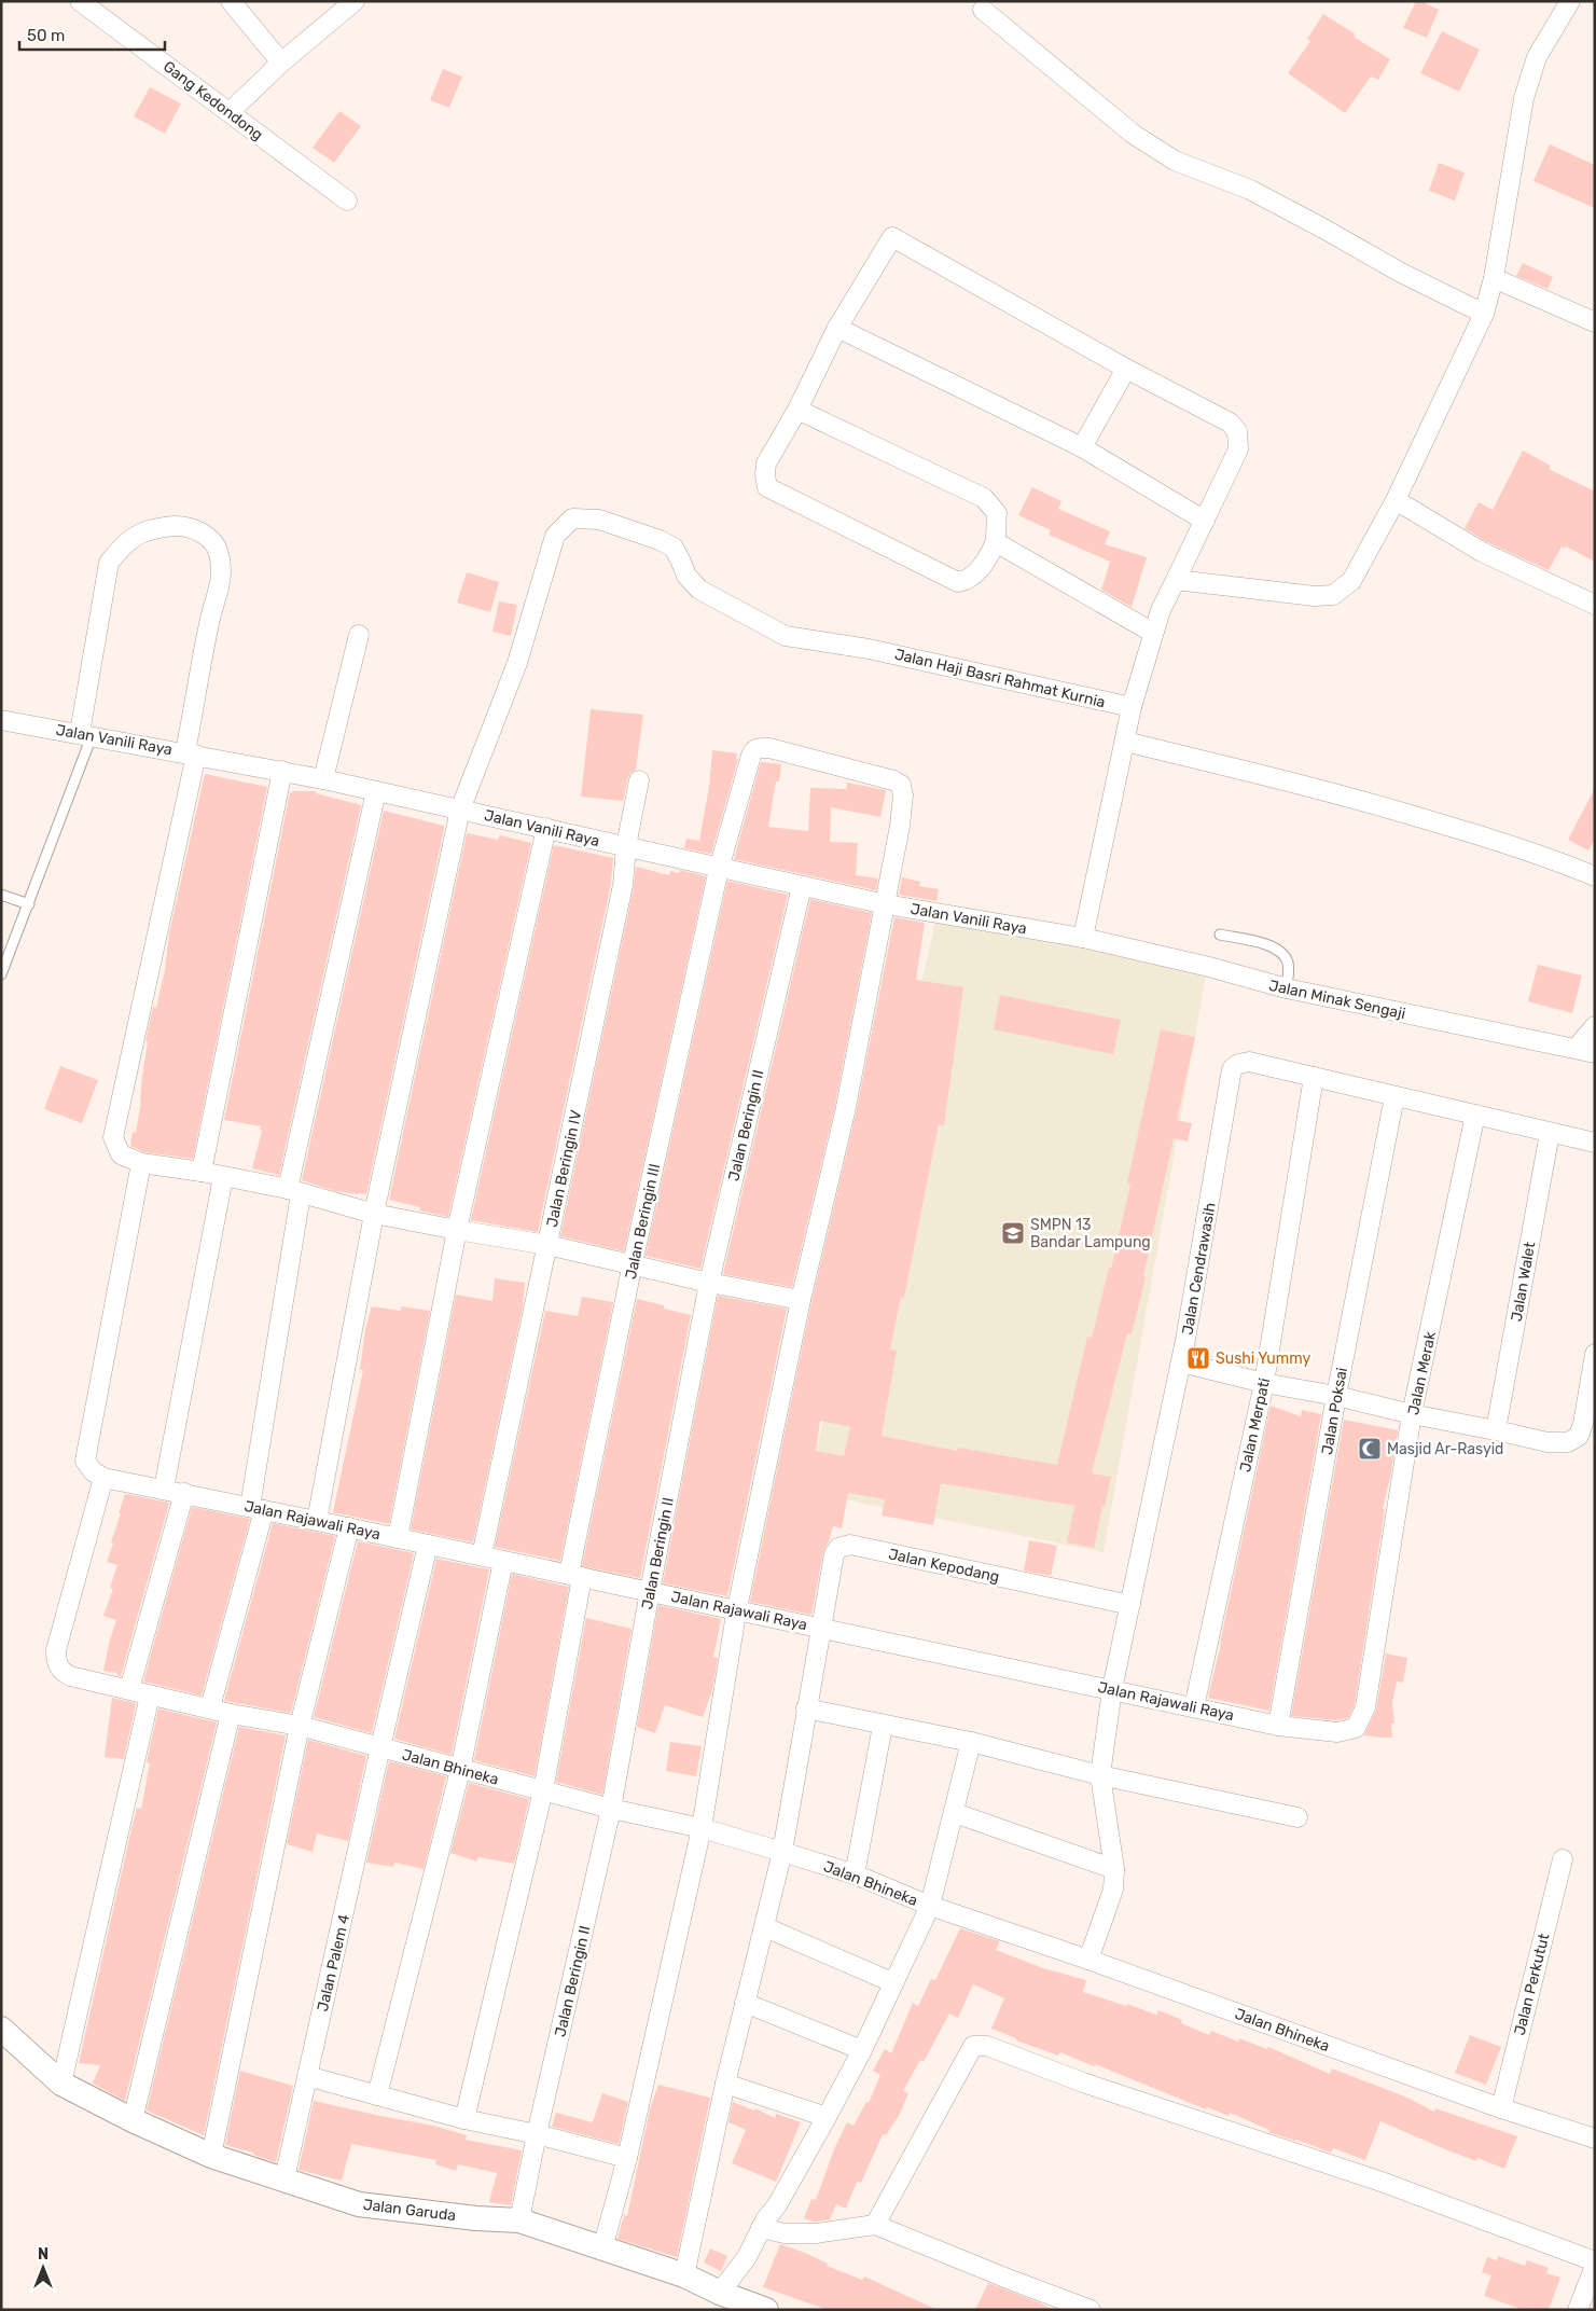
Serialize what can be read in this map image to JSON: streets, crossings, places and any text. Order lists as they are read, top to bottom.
{
  "streets": {
    "street": [
      "Gang Kedondong",
      "Jalan Haji Basri Rahmat Kurnia",
      "Jalan Vanili Raya",
      "Jalan Minak Sengaji",
      "Jalan Beringin II",
      "Jalan Beringin IV",
      "Jalan Beringin III",
      "Jalan Cendrawasih",
      "Jalan Walet",
      "Jalan Merak",
      "Jalan Poksai",
      "Jalan Merpati",
      "Jalan Rajawali Raya",
      "Jalan Kepodang",
      "Jalan Bhineka",
      "Jalan Palem 4",
      "Jalan Perkutut",
      "Jalan Garuda"
    ]
  },
  "crossings": [
    ["Jalan Haji Basri Rahmat Kurnia", "Jalan Vanili Raya"],
    ["Jalan Haji Basri Rahmat Kurnia", "Jalan Rajawali Raya"],
    ["Jalan Vanili Raya", "Jalan Minak Sengaji"],
    ["Jalan Vanili Raya", "Jalan Beringin II"],
    ["Jalan Vanili Raya", "Jalan Beringin IV"],
    ["Jalan Vanili Raya", "Jalan Beringin III"],
    ["Jalan Beringin II", "Jalan Rajawali Raya"],
    ["Jalan Beringin II", "Jalan Bhineka"],
    ["Jalan Beringin II", "Jalan Garuda"],
    ["Jalan Beringin IV", "Jalan Rajawali Raya"],
    ["Jalan Beringin III", "Jalan Rajawali Raya"],
    ["Jalan Beringin III", "Jalan Bhineka"],
    ["Jalan Cendrawasih", "Jalan Walet"],
    ["Jalan Cendrawasih", "Jalan Merak"],
    ["Jalan Cendrawasih", "Jalan Poksai"],
    ["Jalan Cendrawasih", "Jalan Merpati"],
    ["Jalan Cendrawasih", "Jalan Rajawali Raya"],
    ["Jalan Cendrawasih", "Jalan Kepodang"],
    ["Jalan Cendrawasih", "Jalan Bhineka"],
    ["Jalan Merak", "Jalan Rajawali Raya"],
    ["Jalan Poksai", "Jalan Rajawali Raya"],
    ["Jalan Merpati", "Jalan Rajawali Raya"],
    ["Jalan Rajawali Raya", "Jalan Kepodang"],
    ["Jalan Rajawali Raya", "Jalan Bhineka"],
    ["Jalan Rajawali Raya", "Jalan Palem 4"],
    ["Jalan Kepodang", "Jalan Bhineka"],
    ["Jalan Kepodang", "Jalan Garuda"],
    ["Jalan Bhineka", "Jalan Palem 4"],
    ["Jalan Bhineka", "Jalan Perkutut"],
    ["Jalan Palem 4", "Jalan Garuda"]
  ],
  "places": {
    "school or university": ["SMPN 13 Bandar Lampung"],
    "restaurant": ["Sushi Yummy"],
    "mosque": ["Masjid Ar-Rasyid"]
  },
  "scale_bar": "50 m",
  "north": "top"
}
